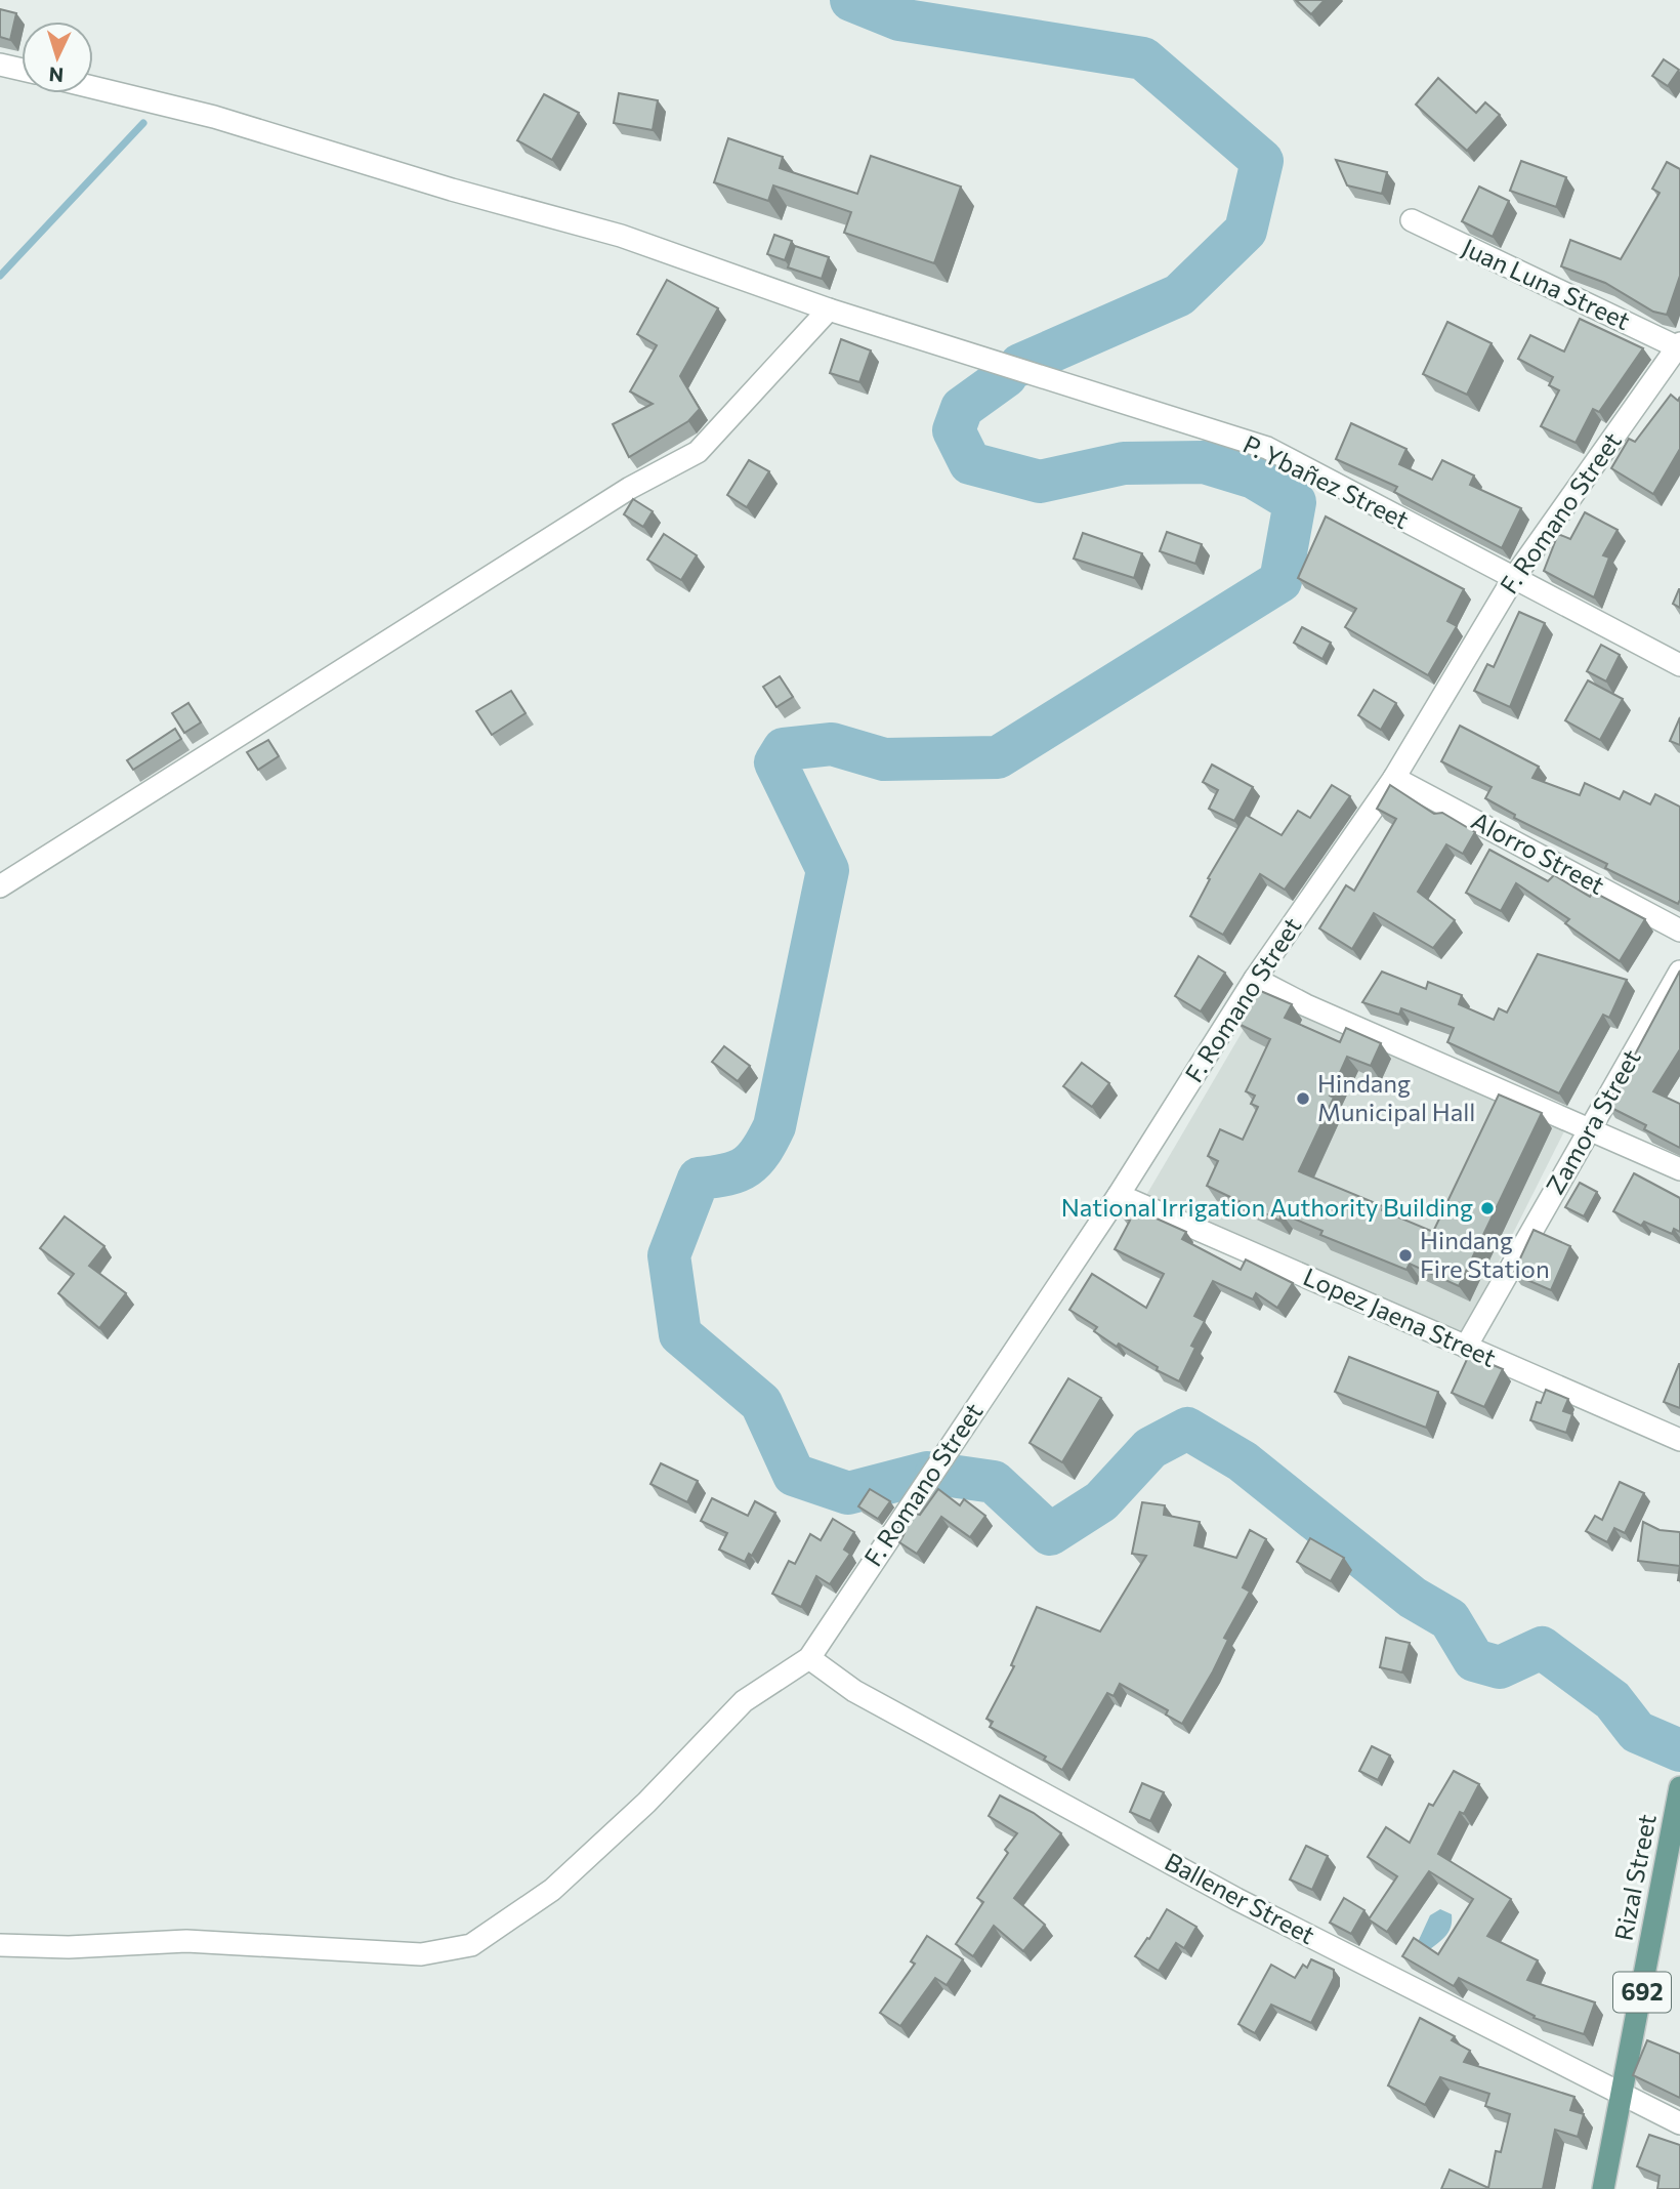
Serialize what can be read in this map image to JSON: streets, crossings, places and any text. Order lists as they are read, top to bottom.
{
  "streets": {
    "main road": ["Rizal Street", "692"],
    "street": [
      "Juan Luna Street",
      "P. Ybañez Street",
      "F. Romano Street",
      "Alorro Street",
      "Zamora Street",
      "Lopez Jaena Street",
      "Ballener Street"
    ]
  },
  "crossings": [
    ["Juan Luna Street", "F. Romano Street"],
    ["P. Ybañez Street", "F. Romano Street"],
    ["F. Romano Street", "Alorro Street"],
    ["F. Romano Street", "Lopez Jaena Street"],
    ["F. Romano Street", "Ballener Street"],
    ["Zamora Street", "Lopez Jaena Street"],
    ["Rizal Street", "Ballener Street"]
  ],
  "places": ["Hindang Municipal Hall", "National Irrigation Authority Building", "Hindang Fire Station"],
  "north": "bottom"
}
